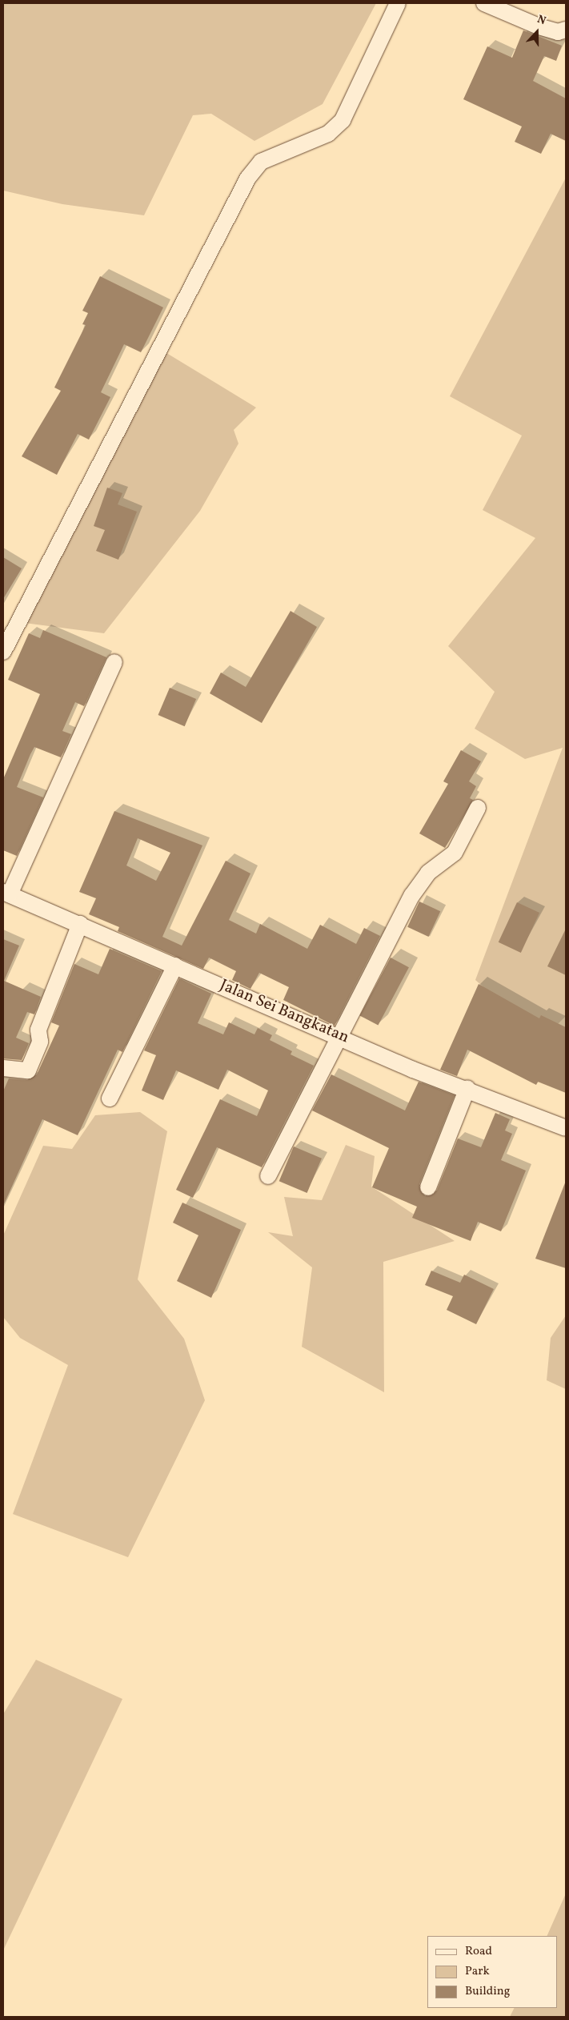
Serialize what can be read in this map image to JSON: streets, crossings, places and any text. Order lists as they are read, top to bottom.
{
  "streets": {
    "street": ["Jalan Sei Bangkatan"]
  },
  "legend": ["Road", "Park", "Building"],
  "north": "top"
}
